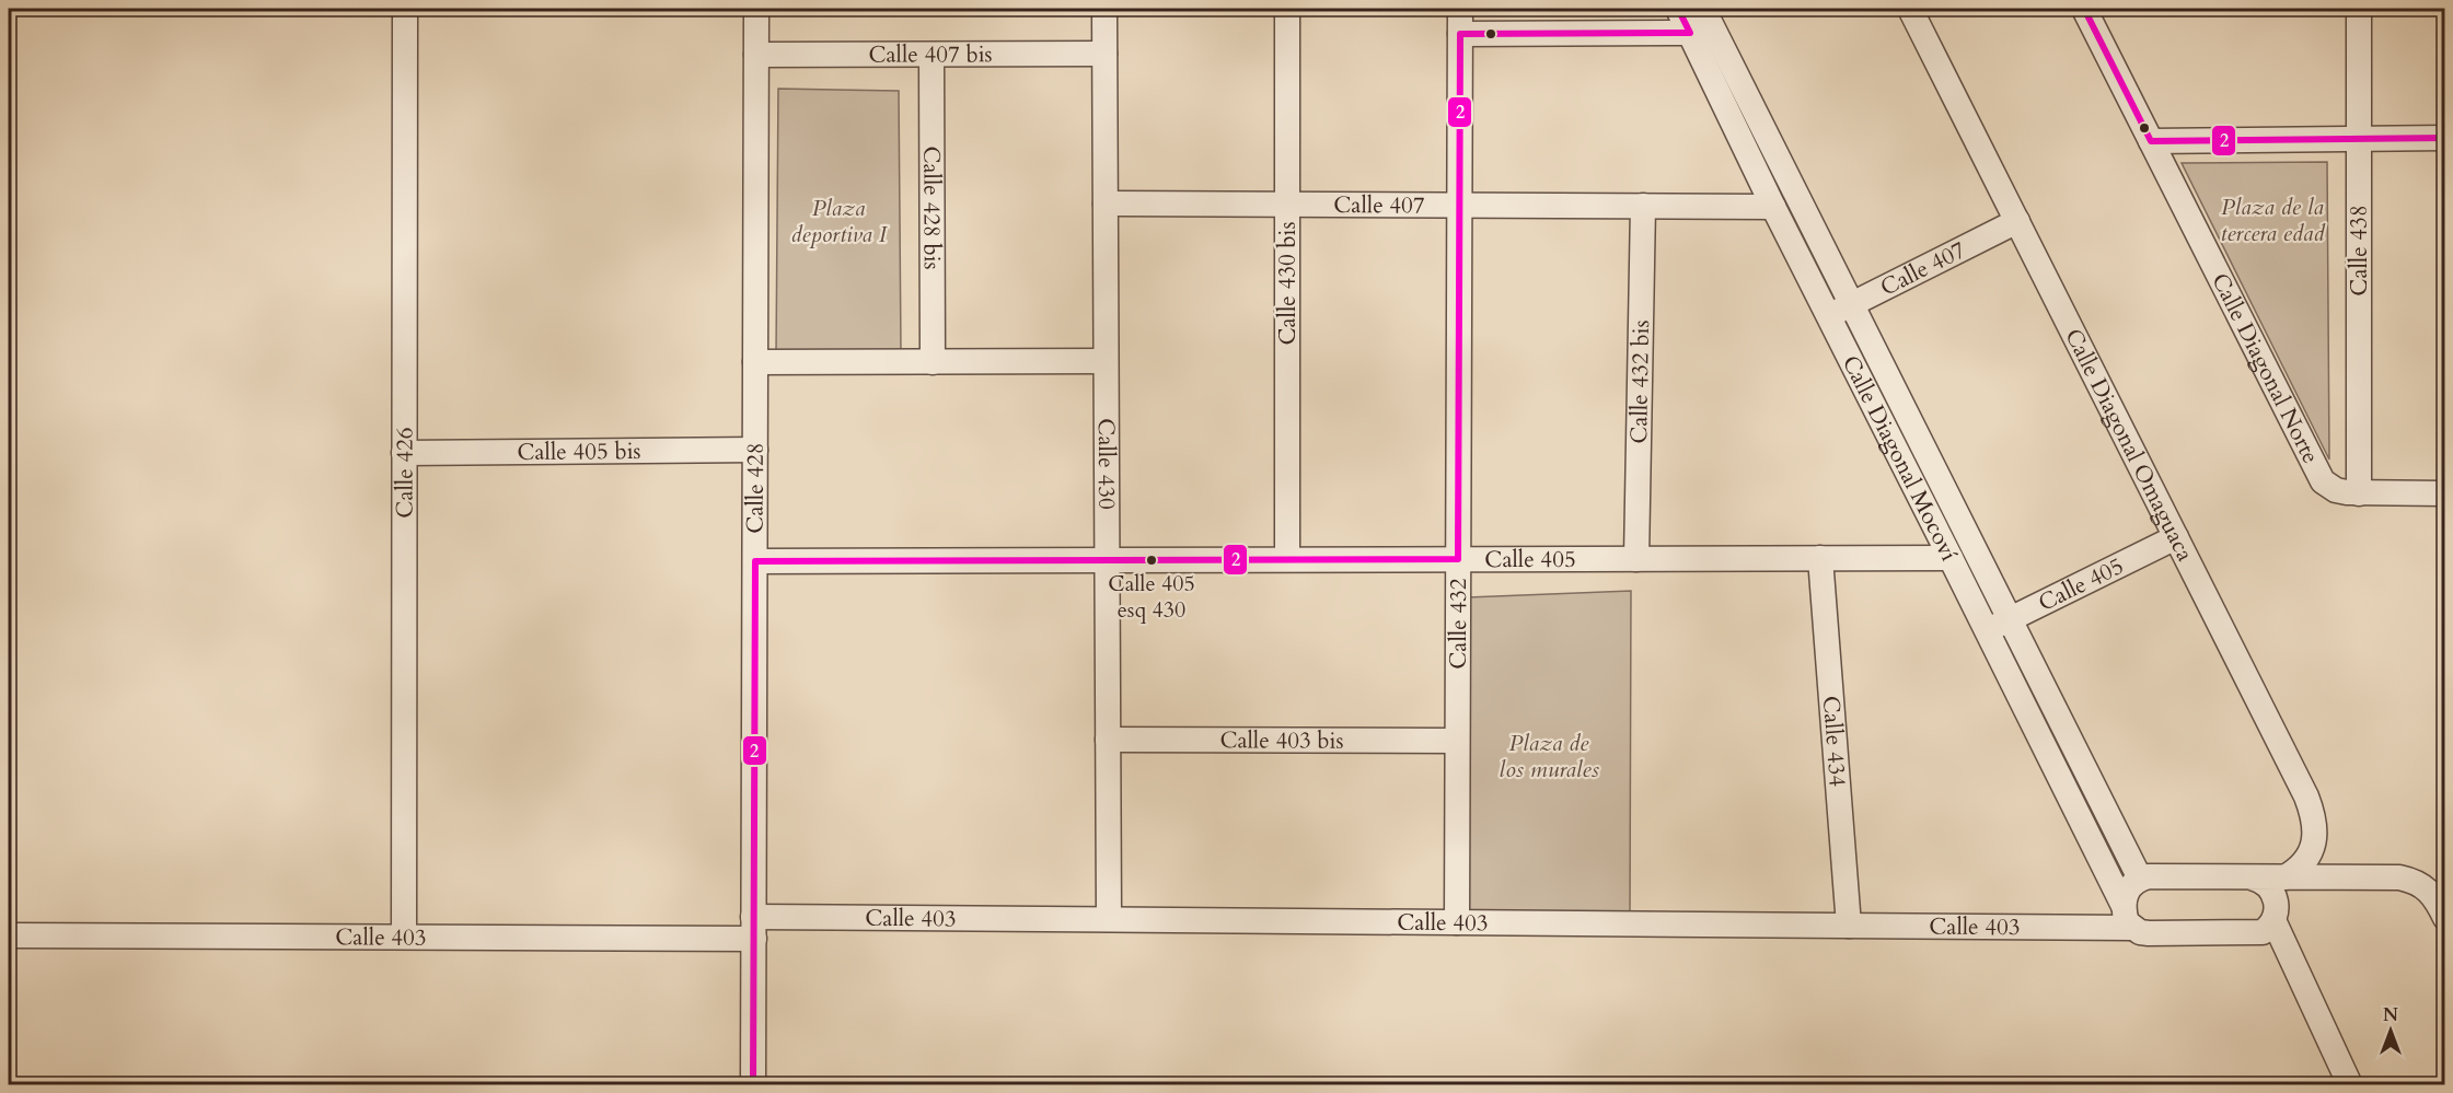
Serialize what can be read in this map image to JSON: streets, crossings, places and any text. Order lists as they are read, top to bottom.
{
  "streets": {
    "street": [
      "Calle 407 bis",
      "Calle 407",
      "Calle 428 bis",
      "Calle 438",
      "Calle 430 bis",
      "Calle Diagonal Norte",
      "Calle 432 bis",
      "Calle Diagonal Omaguaca",
      "Calle 405 bis",
      "Calle Diagonal Mocoví",
      "Calle 430",
      "Calle 426",
      "Calle 428",
      "Calle 405",
      "Calle 432",
      "Calle 403 bis",
      "Calle 434",
      "Calle 403"
    ]
  },
  "crossings": [
    ["Calle 407 bis", "Calle 428 bis"],
    ["Calle 407 bis", "Calle 430"],
    ["Calle 407 bis", "Calle 428"],
    ["Calle 407", "Calle 430 bis"],
    ["Calle 407", "Calle 432 bis"],
    ["Calle 407", "Calle Diagonal Omaguaca"],
    ["Calle 407", "Calle Diagonal Mocoví"],
    ["Calle 407", "Calle 430"],
    ["Calle 407", "Calle 432"],
    ["Calle 438", "Calle Diagonal Norte"],
    ["Calle 430 bis", "Calle 405"],
    ["Calle 432 bis", "Calle 405"],
    ["Calle Diagonal Omaguaca", "Calle 405"],
    ["Calle 405 bis", "Calle 426"],
    ["Calle 405 bis", "Calle 428"],
    ["Calle Diagonal Mocoví", "Calle 405"],
    ["Calle Diagonal Mocoví", "Calle 403"],
    ["Calle 430", "Calle 405"],
    ["Calle 430", "Calle 403 bis"],
    ["Calle 430", "Calle 403"],
    ["Calle 426", "Calle 403"],
    ["Calle 428", "Calle 405"],
    ["Calle 428", "Calle 403"],
    ["Calle 405", "Calle 432"],
    ["Calle 405", "Calle 434"],
    ["Calle 432", "Calle 403 bis"],
    ["Calle 432", "Calle 403"],
    ["Calle 434", "Calle 403"]
  ],
  "parks": ["Plaza de la tercera edad", "Plaza deportiva I", "Plaza de los murales"],
  "places": ["Calle 405 esq 430"],
  "lines": ["transit line 2"],
  "north": "top"
}
